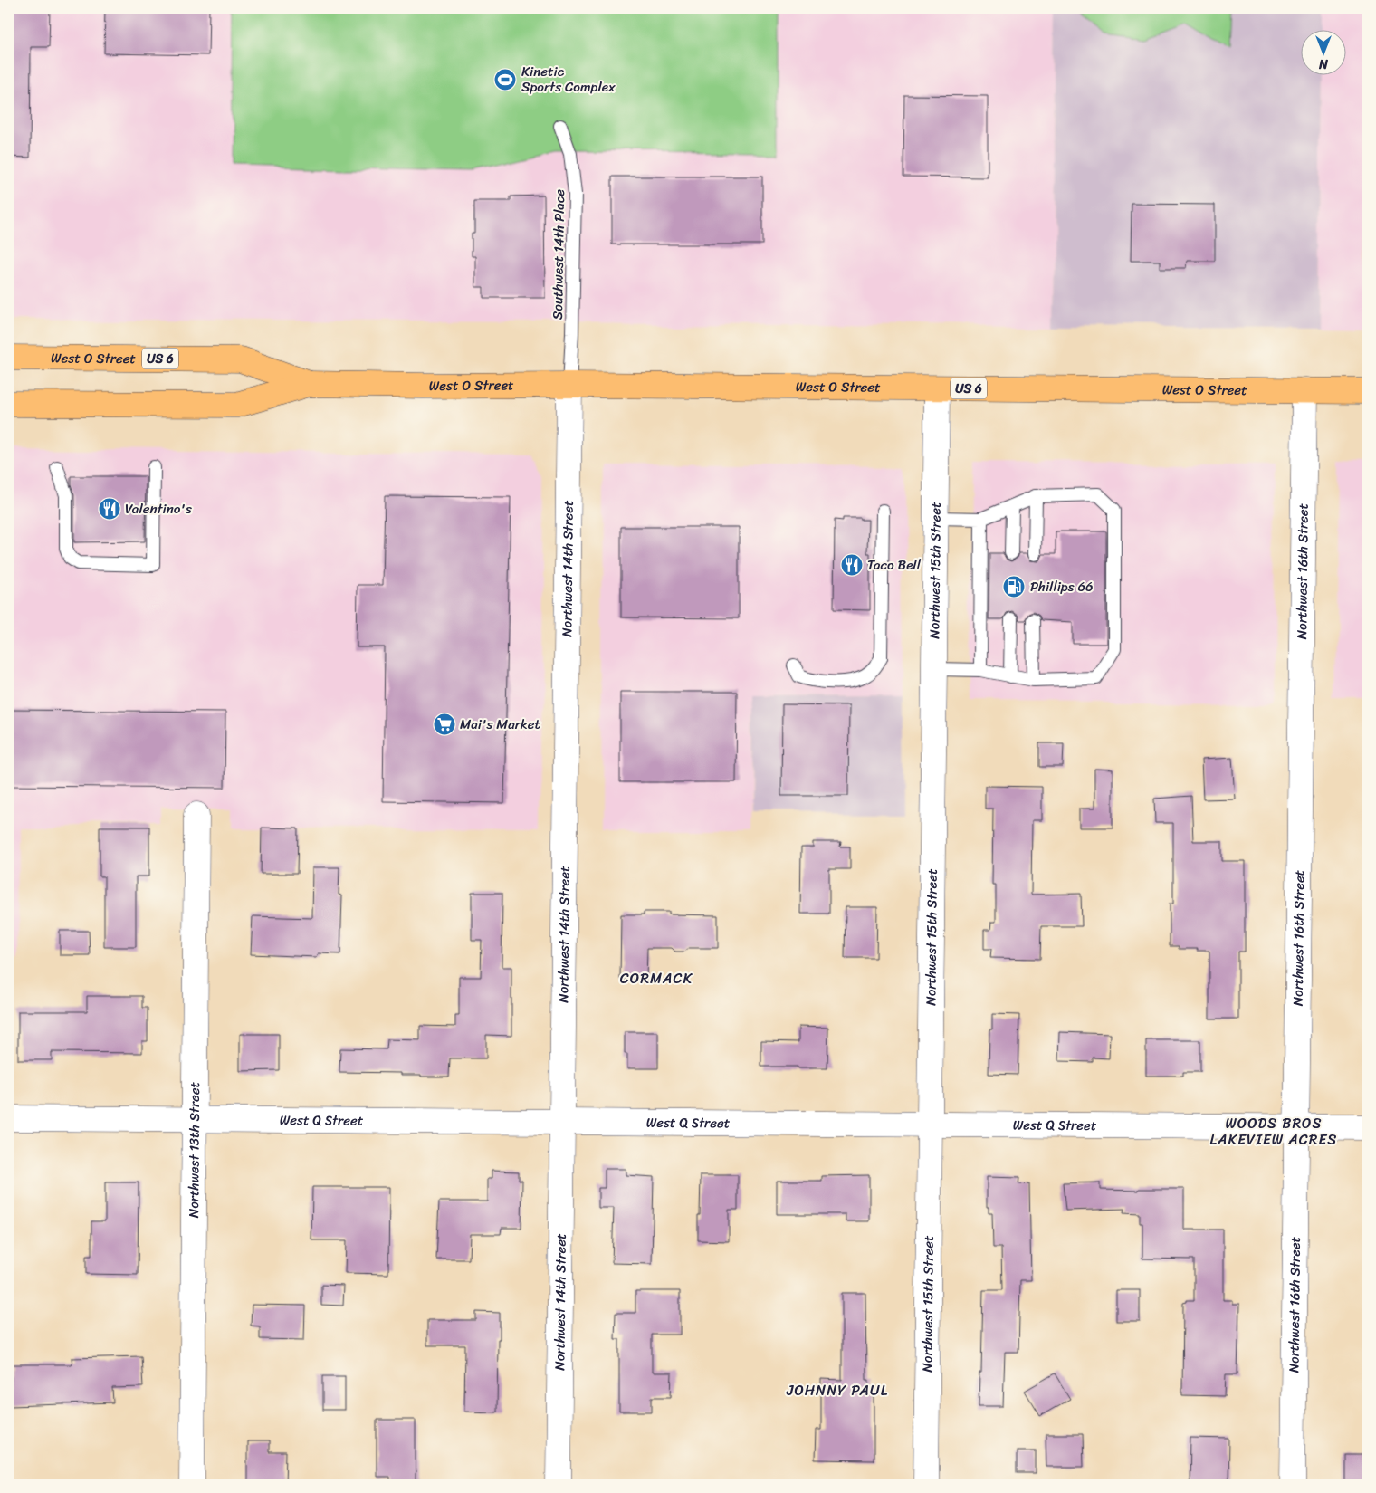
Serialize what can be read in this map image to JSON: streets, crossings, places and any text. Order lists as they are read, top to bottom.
{
  "streets": {
    "main road": ["West O Street", "US 6"],
    "street": [
      "Northwest 14th Street",
      "Northwest 15th Street",
      "Northwest 16th Street",
      "West Q Street",
      "Northwest 13th Street"
    ],
    "lane": ["Southwest 14th Place"]
  },
  "crossings": [
    ["Southwest 14th Place", "West O Street"],
    ["Southwest 14th Place", "Northwest 14th Street"],
    ["West O Street", "Northwest 14th Street"],
    ["West O Street", "Northwest 15th Street"],
    ["West O Street", "Northwest 16th Street"],
    ["Northwest 14th Street", "West Q Street"],
    ["Northwest 15th Street", "West Q Street"],
    ["Northwest 16th Street", "West Q Street"],
    ["West Q Street", "Northwest 13th Street"]
  ],
  "districts": ["CORMACK", "WOODS BROS LAKEVIEW ACRES", "JOHNNY PAUL"],
  "places": {
    "sports": ["Kinetic Sports Complex"],
    "restaurant": ["Valentino's", "Taco Bell"],
    "fuel station": ["Phillips 66"],
    "supermarket": ["Mai's Market"]
  },
  "north": "bottom"
}
